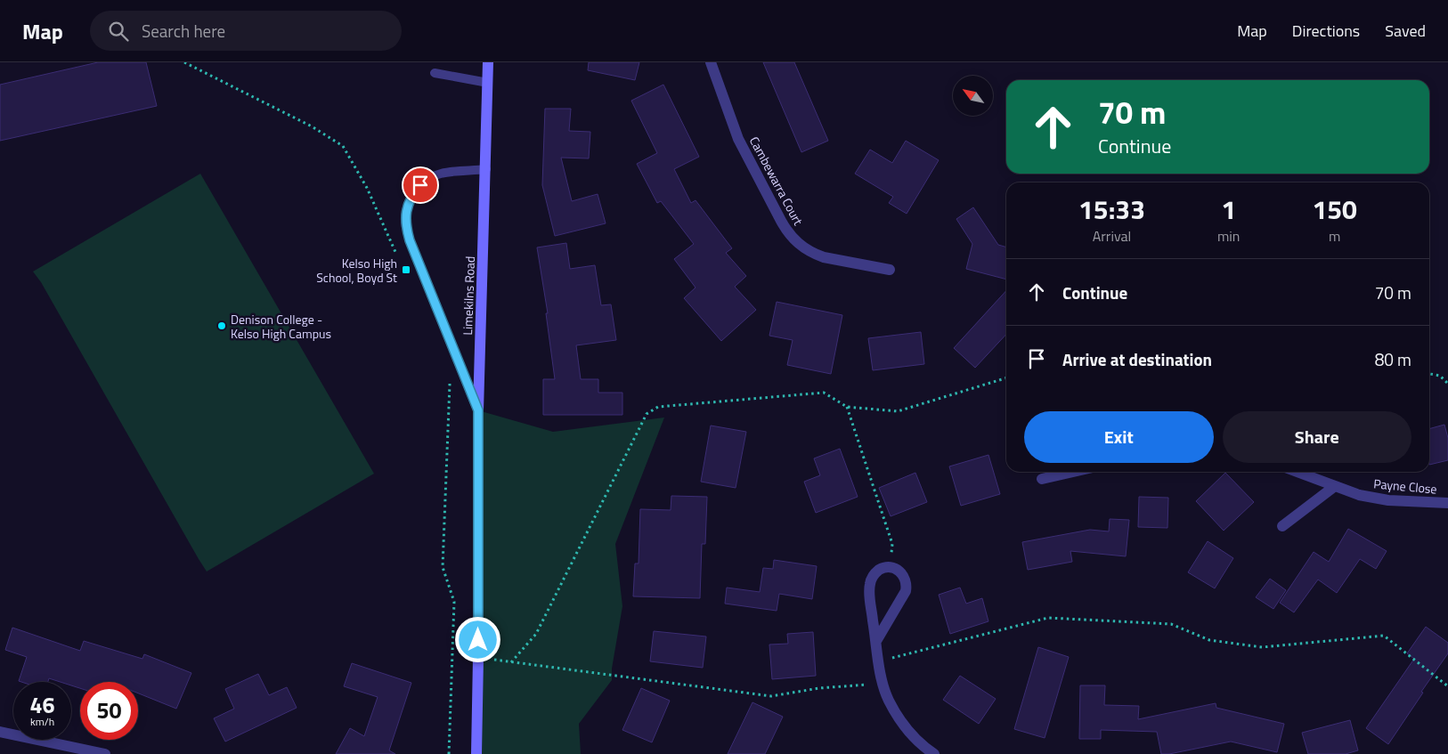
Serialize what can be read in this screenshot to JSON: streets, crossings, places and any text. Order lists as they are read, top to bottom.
{
  "streets": {
    "main road": ["Limekilns Road"],
    "street": ["Cambewarra Court", "Payne Close"]
  },
  "places": {
    "transit": ["Kelso High School, Boyd St"],
    "other": ["Denison College - Kelso High Campus"]
  },
  "north": "top left",
  "page": {
    "header": "Map",
    "search": "Search here",
    "nav": ["Map", "Directions", "Saved"],
    "turn": ["70 m", "Continue"],
    "eta": [
      "15:33",
      "Arrival",
      "1",
      "min",
      "150",
      "m"
    ],
    "list": [
      {
        "name": "Continue",
        "value": "70 m"
      },
      {
        "name": "Arrive at destination",
        "value": "80 m"
      }
    ],
    "buttons": ["Exit", "Share"],
    "speed": "46 km/h",
    "limit": "50"
  }
}
